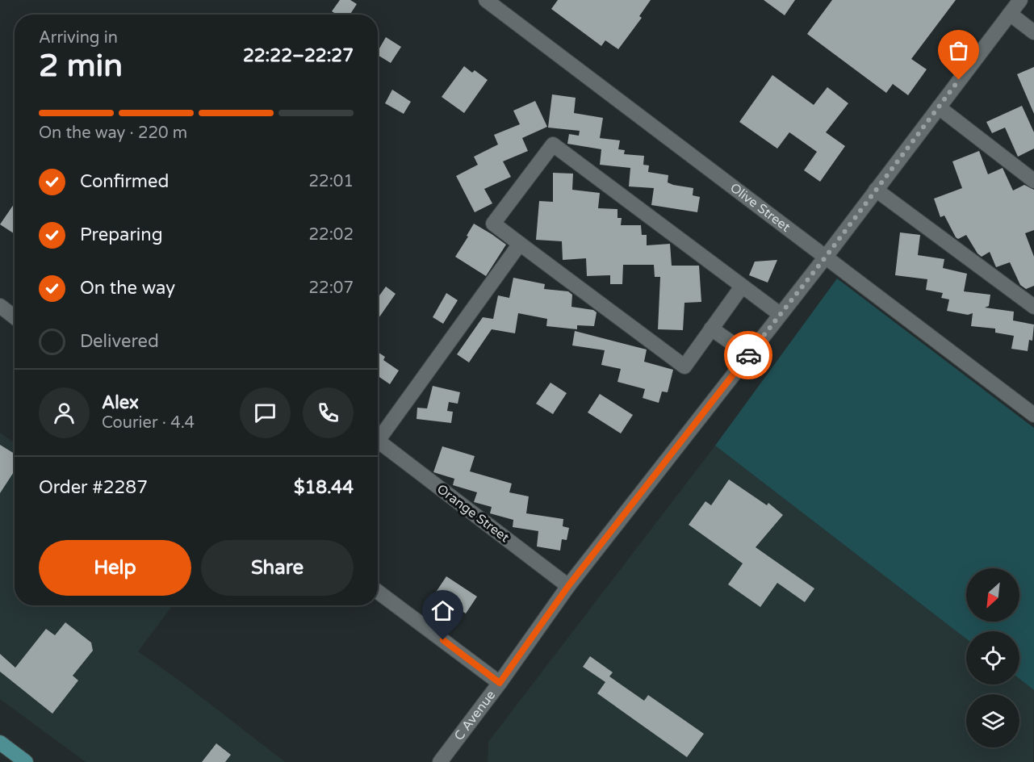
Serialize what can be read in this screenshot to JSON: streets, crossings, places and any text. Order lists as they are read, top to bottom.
{
  "streets": {
    "street": ["Olive Street", "Orange Street", "C Avenue"]
  },
  "crossings": [
    ["Olive Street", "C Avenue"],
    ["Orange Street", "C Avenue"]
  ],
  "north": "bottom left",
  "page": {
    "heading": ["2 min", "Arriving in", "22:22–22:27"],
    "panel": [
      "Alex",
      "Courier · 4.4",
      "Order #2287",
      "$18.44"
    ],
    "bar": "On the way · 220 m",
    "list": [
      ["Confirmed", "22:01"],
      ["Preparing", "22:02"],
      ["On the way", "22:07"],
      "Delivered"
    ],
    "buttons": ["Help", "Share"]
  }
}
